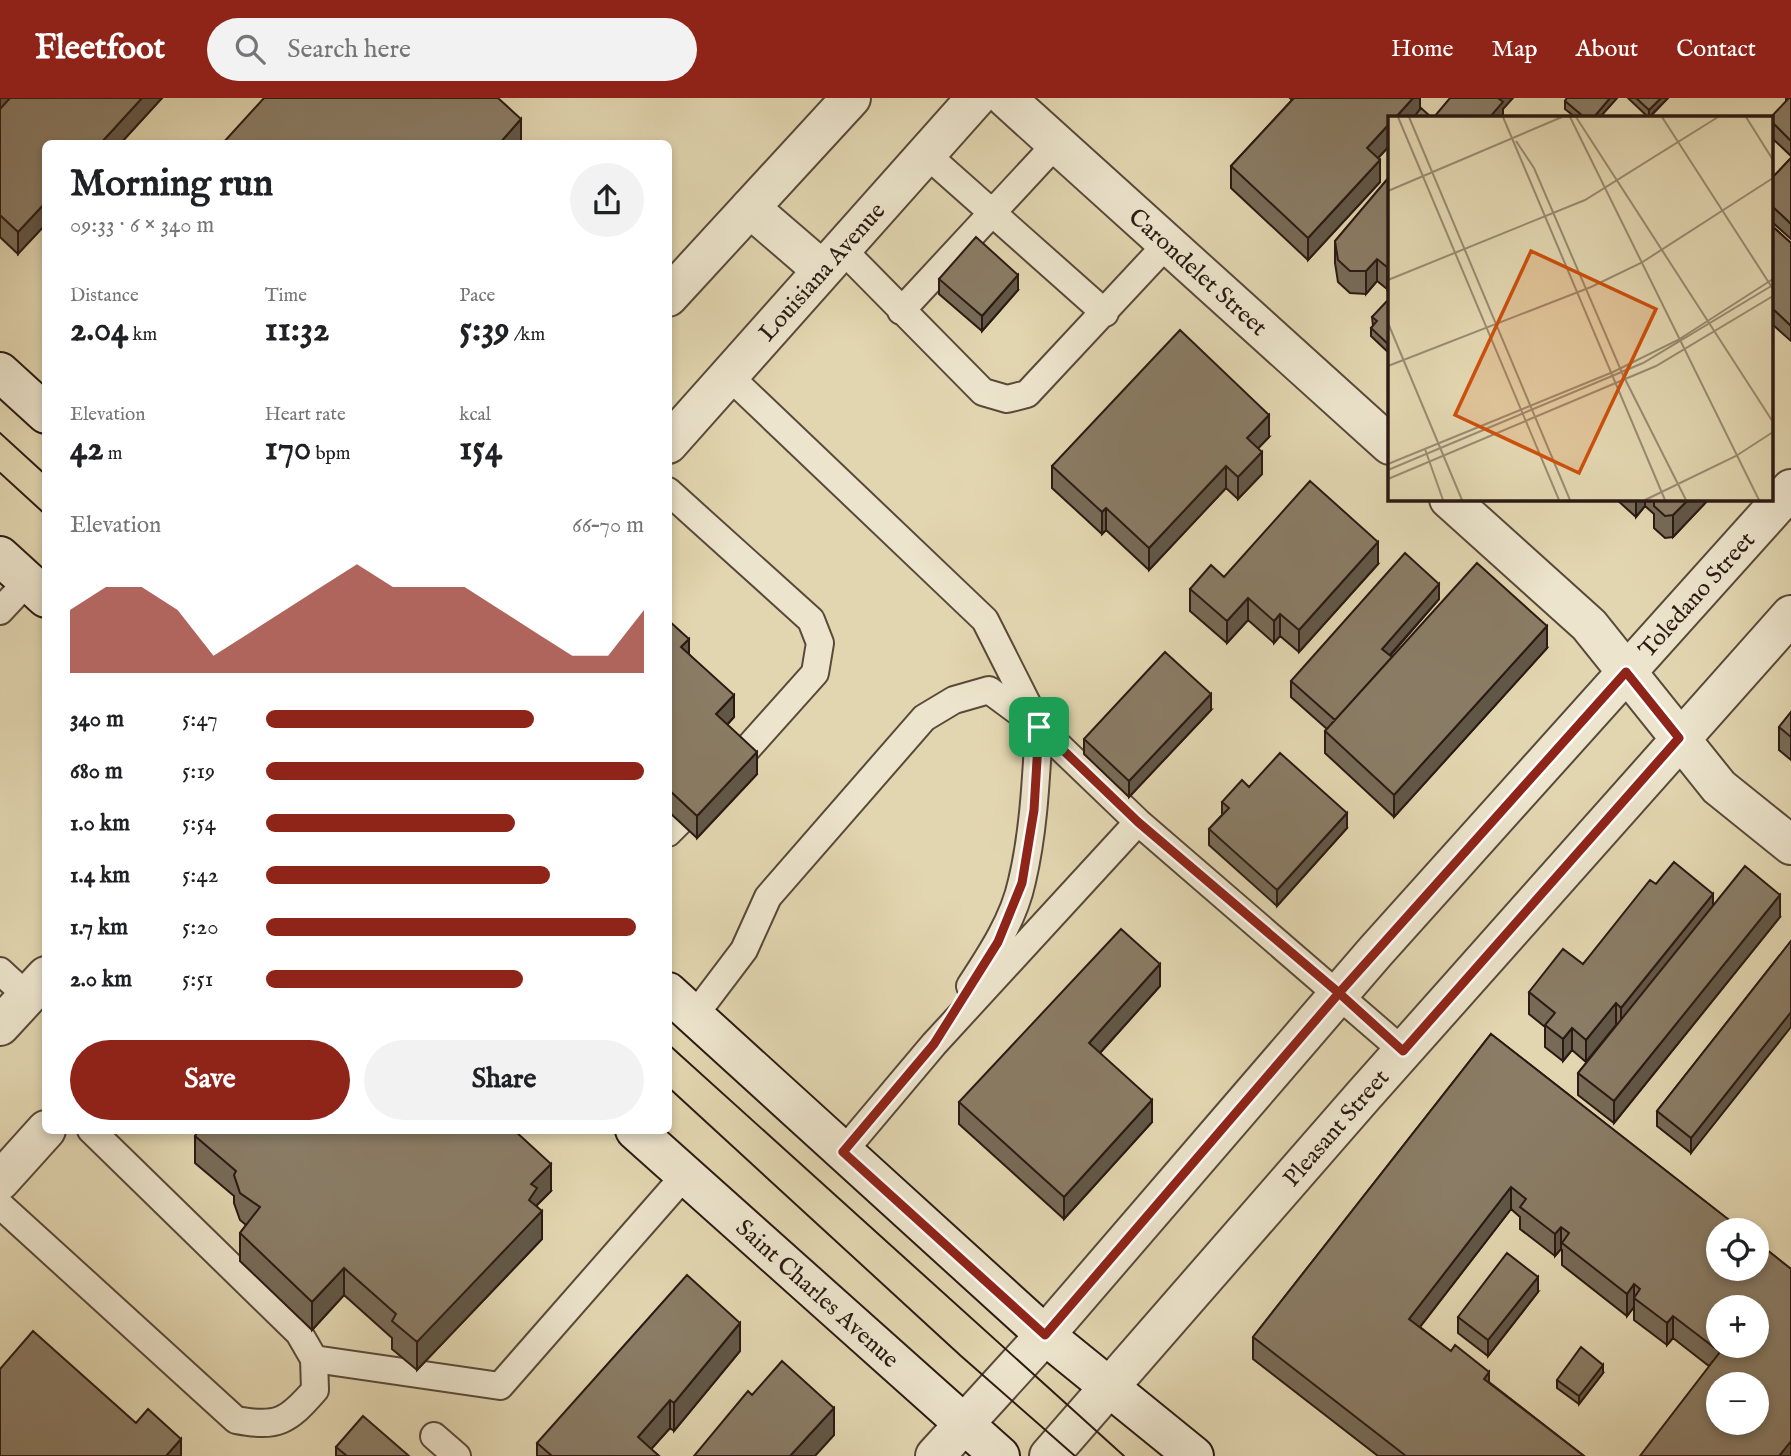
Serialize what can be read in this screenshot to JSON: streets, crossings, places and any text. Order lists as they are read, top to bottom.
{
  "streets": {
    "street": [
      "Louisiana Avenue",
      "Carondelet Street",
      "Toledano Street",
      "Pleasant Street",
      "Saint Charles Avenue"
    ]
  },
  "crossings": [
    ["Toledano Street", "Saint Charles Avenue"]
  ],
  "page": {
    "header": "Fleetfoot",
    "search": "Search here",
    "nav": [
      "Home",
      "Map",
      "About",
      "Contact"
    ],
    "heading": ["Morning run", "09:33 · 6 × 340 m"],
    "stats": [
      ["Distance", "2.04 km"],
      ["Time", "11:32"],
      ["Pace", "5:39 /km"],
      ["Elevation", "42 m"],
      ["Heart rate", "170 bpm"],
      ["kcal", "154"]
    ],
    "chart": ["Elevation", "66–70 m"],
    "list": [
      {
        "name": "340 m",
        "note": "5:47"
      },
      {
        "name": "680 m",
        "note": "5:19"
      },
      {
        "name": "1.0 km",
        "note": "5:54"
      },
      {
        "name": "1.4 km",
        "note": "5:42"
      },
      {
        "name": "1.7 km",
        "note": "5:20"
      },
      {
        "name": "2.0 km",
        "note": "5:51"
      }
    ],
    "buttons": ["Save", "Share"],
    "map_buttons": ["+", "−"]
  }
}
